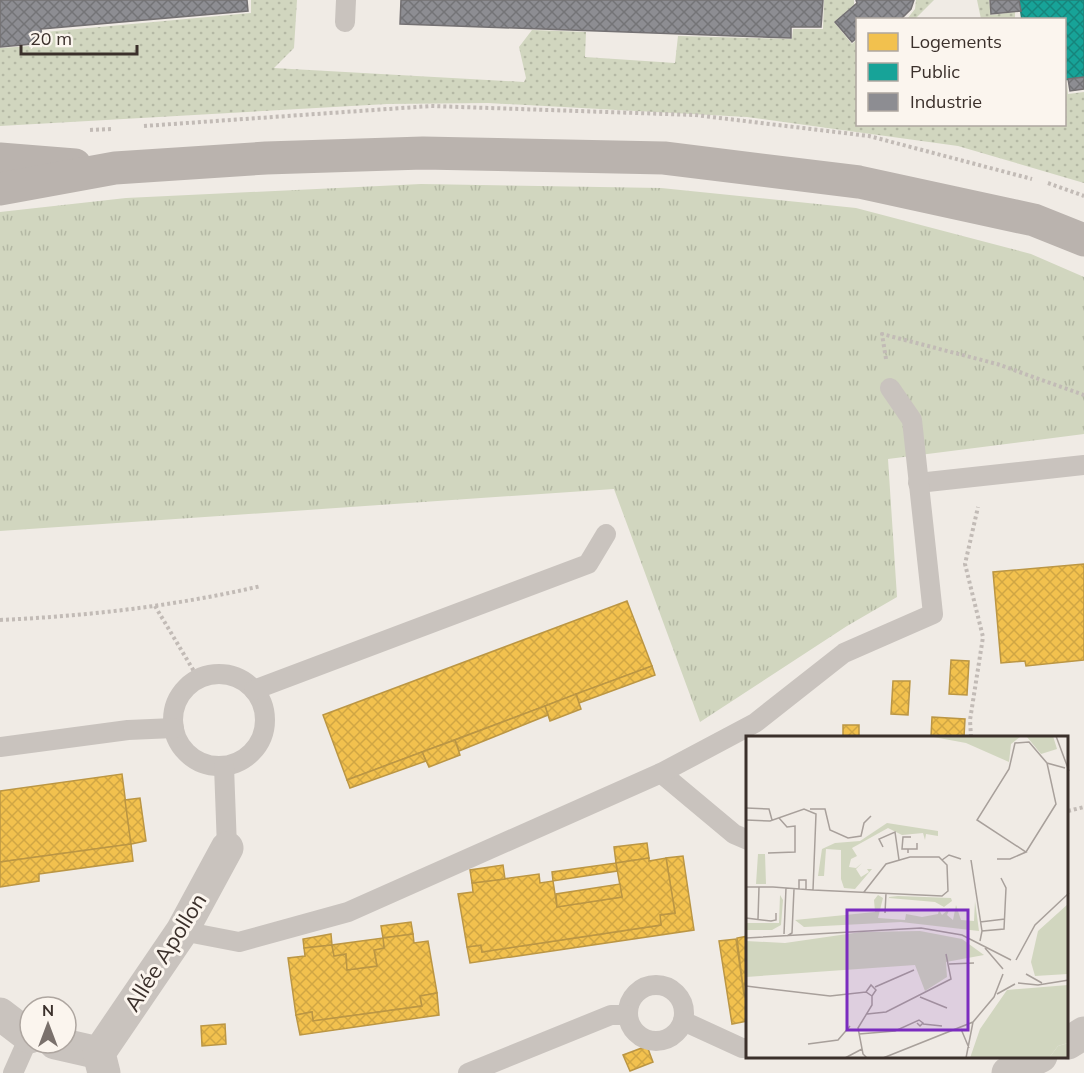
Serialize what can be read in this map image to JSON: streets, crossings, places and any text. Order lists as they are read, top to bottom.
{
  "streets": {
    "street": ["Allée Apollon"]
  },
  "legend": ["Logements", "Public", "Industrie"],
  "scale_bar": "20 m",
  "north": "top"
}
